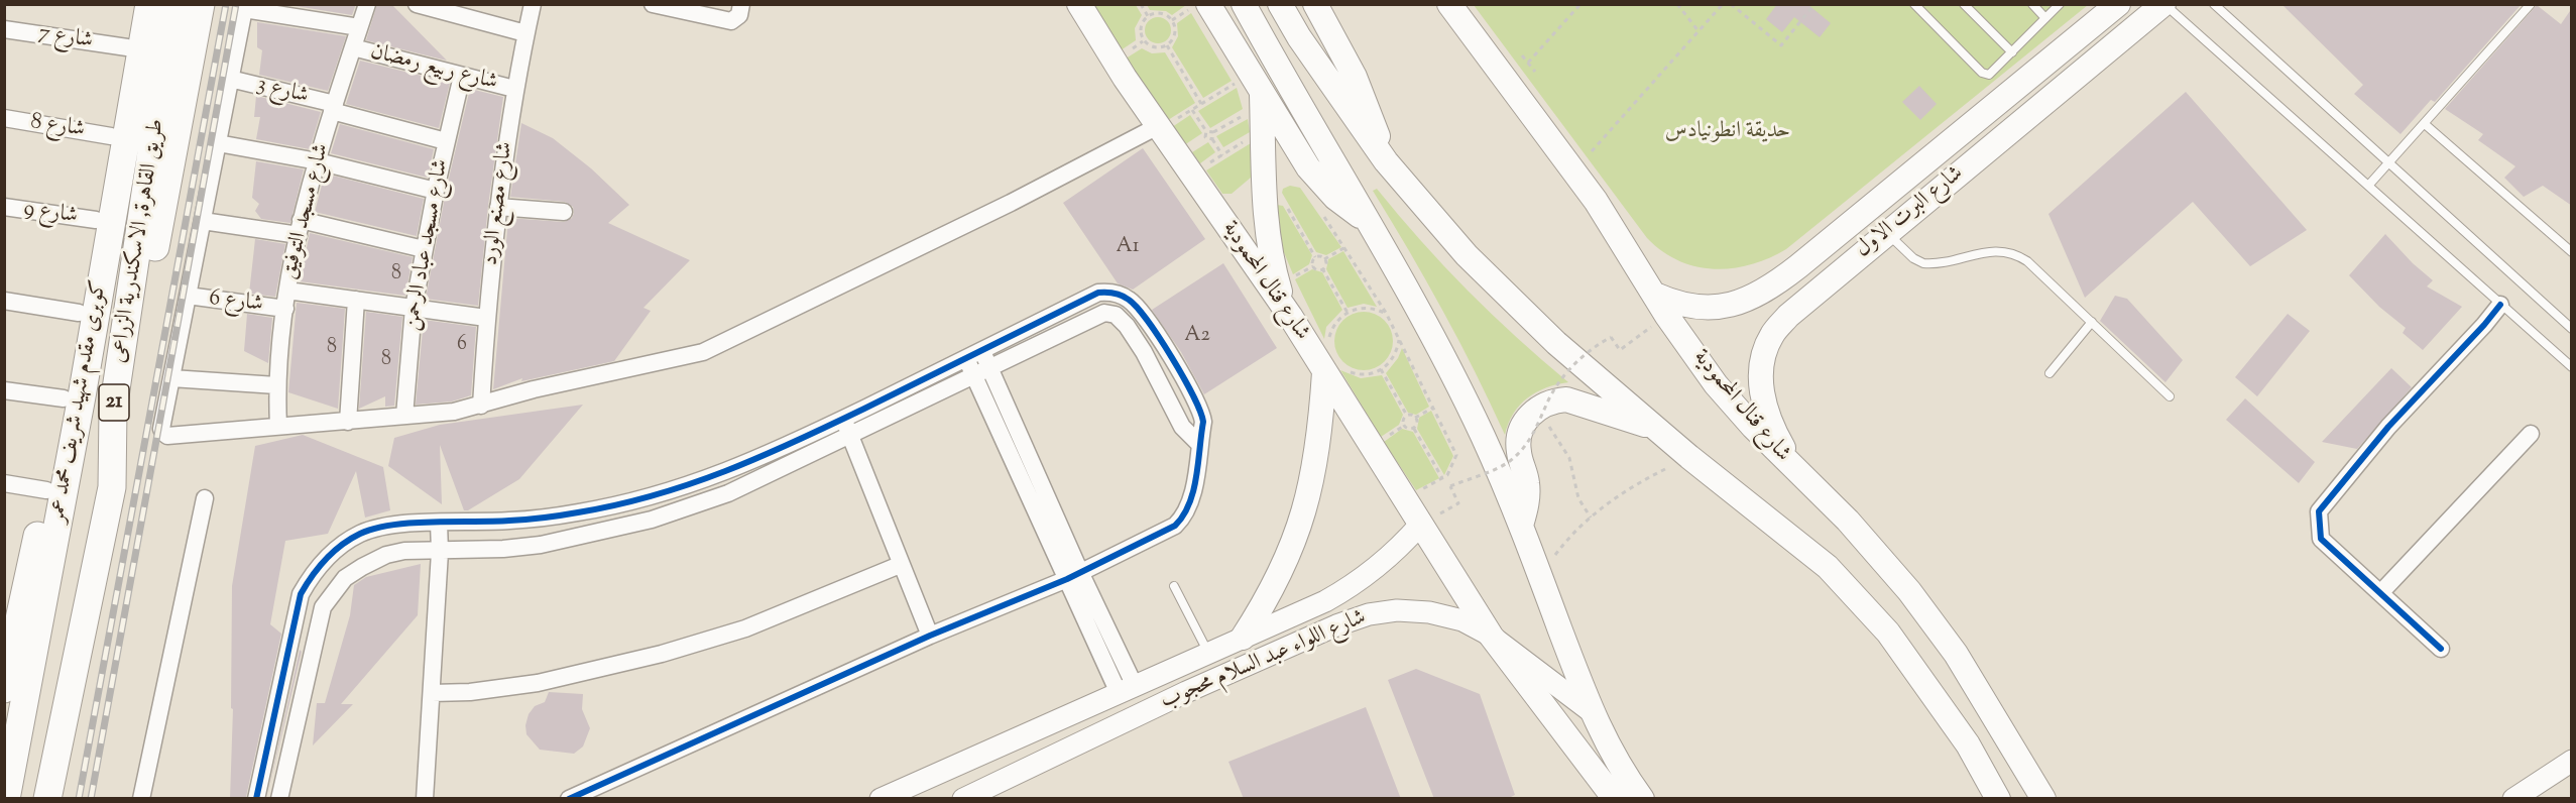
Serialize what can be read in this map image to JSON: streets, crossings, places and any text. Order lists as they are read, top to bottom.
{
  "streets": {
    "highway": ["طريق القاهرة, الاسكندرية الزراعى", "كوبرى مقدم شهيد شريف محمد عمر", "21"],
    "main road": ["شارع البرت الاول", "شارع قنال المحمودية"],
    "street": [
      "شارع 7",
      "شارع ربيع رمضان",
      "شارع 3",
      "شارع 8",
      "شارع مصنع الورد",
      "شارع مسجد التوفيق",
      "شارع 9",
      "شارع مسجد عباد الرحمن",
      "شارع 6",
      "شارع اللواء عبد السلام محجوب"
    ]
  },
  "crossings": [
    ["شارع 7", "طريق القاهرة, الاسكندرية الزراعى"],
    ["شارع ربيع رمضان", "شارع مصنع الورد"],
    ["شارع ربيع رمضان", "شارع مسجد التوفيق"],
    ["شارع ربيع رمضان", "شارع مسجد عباد الرحمن"],
    ["شارع 3", "شارع مسجد التوفيق"],
    ["شارع 3", "شارع مسجد عباد الرحمن"],
    ["شارع 8", "طريق القاهرة, الاسكندرية الزراعى"],
    ["شارع مسجد التوفيق", "شارع 6"],
    ["شارع البرت الاول", "شارع قنال المحمودية"],
    ["شارع 9", "طريق القاهرة, الاسكندرية الزراعى"],
    ["طريق القاهرة, الاسكندرية الزراعى", "كوبرى مقدم شهيد شريف محمد عمر"],
    ["شارع قنال المحمودية", "شارع اللواء عبد السلام محجوب"]
  ],
  "parks": ["حديقة انطونيادس"],
  "house_numbers": [
    "A1",
    "8",
    "A2",
    "6",
    "8",
    "8"
  ]
}
